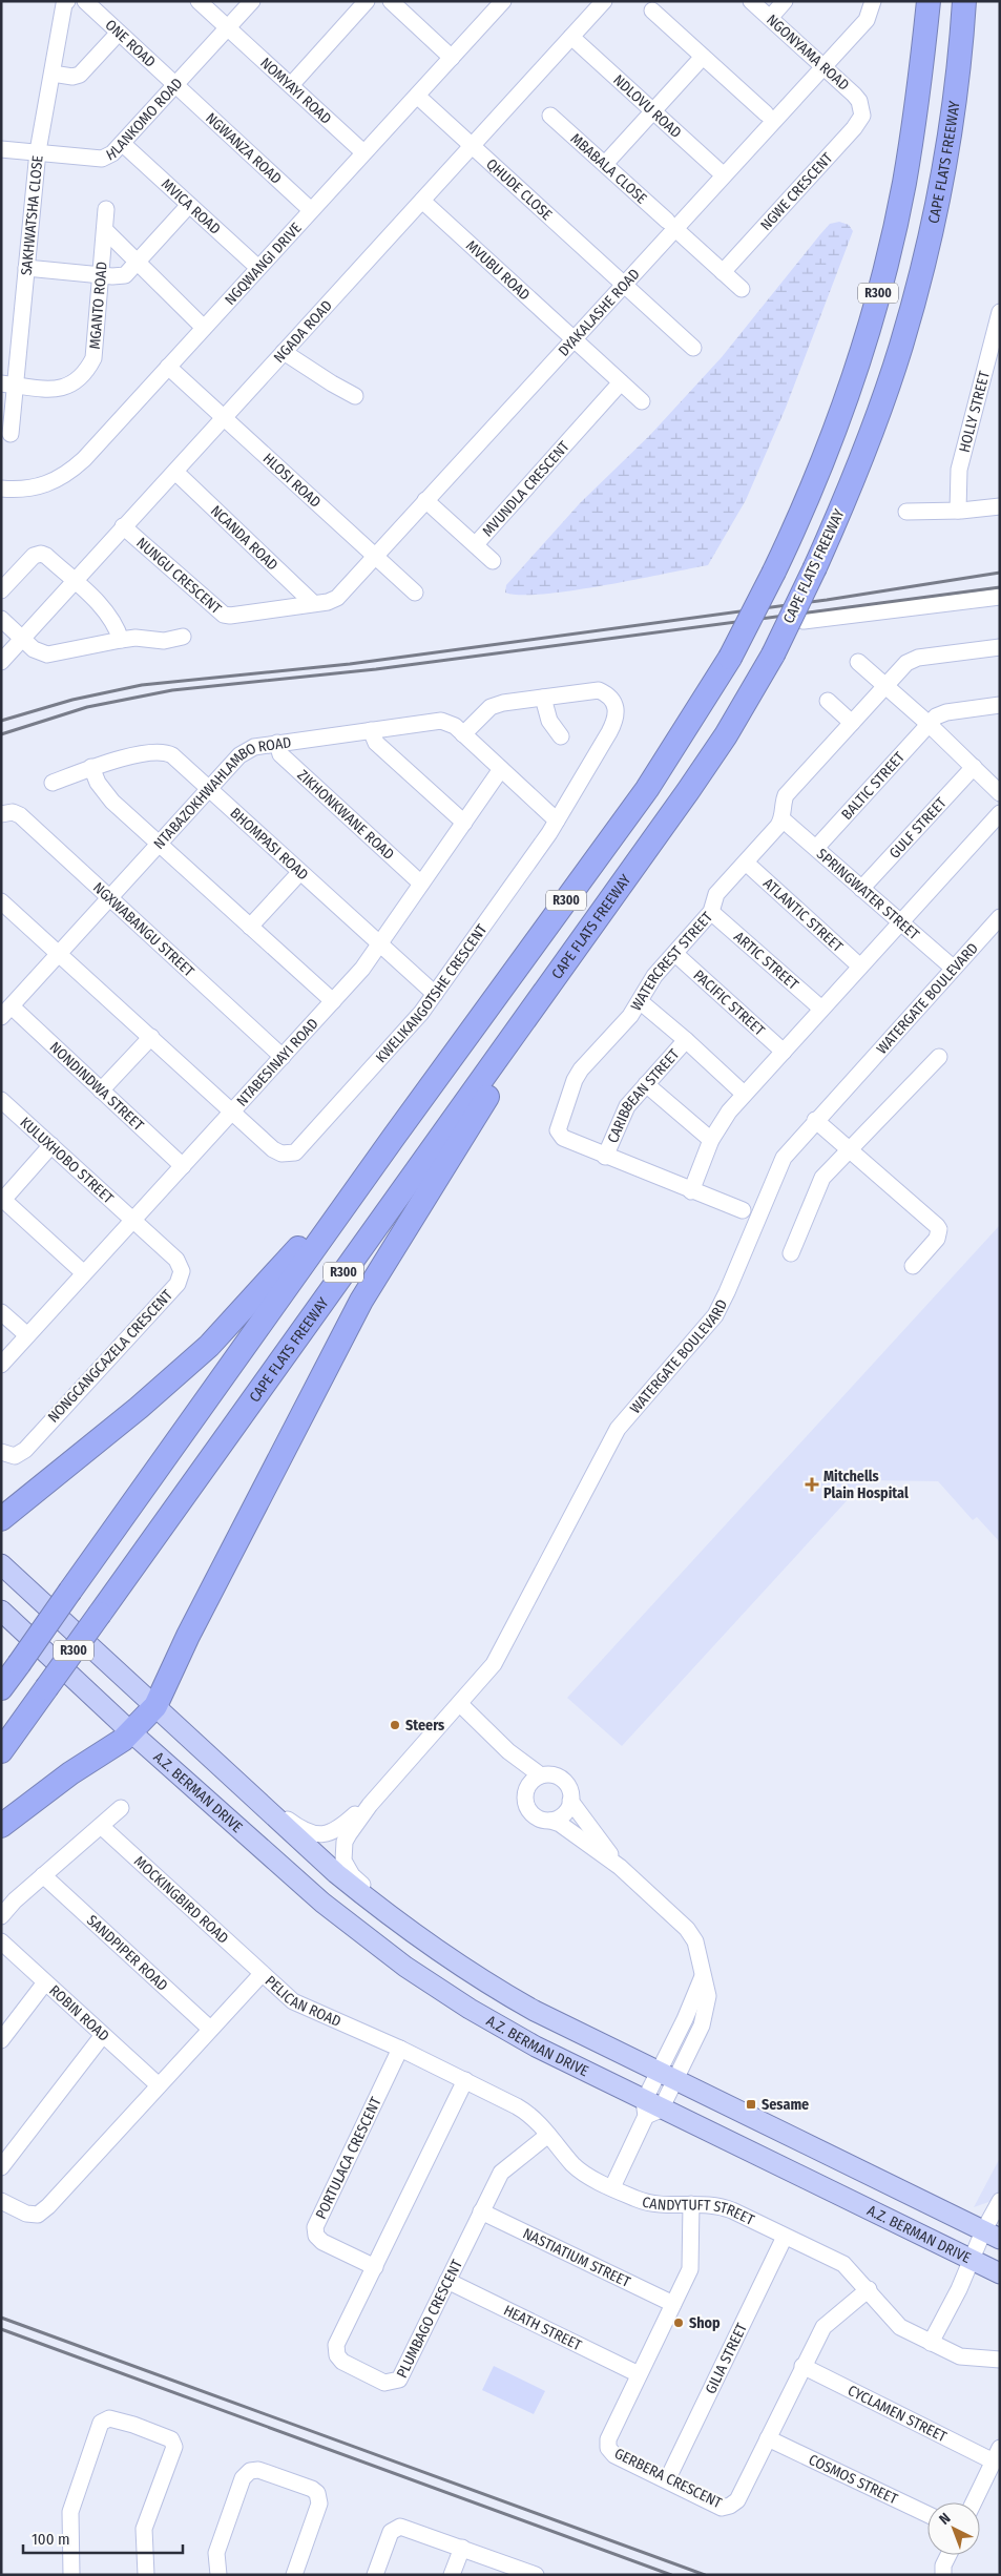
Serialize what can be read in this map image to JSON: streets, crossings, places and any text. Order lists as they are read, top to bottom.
{
  "streets": {
    "highway": ["CAPE FLATS FREEWAY", "R300"],
    "main road": ["A.Z. BERMAN DRIVE"],
    "street": [
      "ONE ROAD",
      "NGONYAMA ROAD",
      "NOMYAYI ROAD",
      "NDLOVU ROAD",
      "HLANKOMO ROAD",
      "NGWANZA ROAD",
      "MBABALA CLOSE",
      "QHUDE CLOSE",
      "NGWE CRESCENT",
      "MVICA ROAD",
      "SAKHWATSHA CLOSE",
      "NGQWANGI DRIVE",
      "MVUBU ROAD",
      "MGANTO ROAD",
      "DYAKALASHE ROAD",
      "NGADA ROAD",
      "HOLLY STREET",
      "HLOSI ROAD",
      "MVUNDLA CRESCENT",
      "NCANDA ROAD",
      "NUNGU CRESCENT",
      "BALTIC STREET",
      "NTABAZOKHWAHLAMBO ROAD",
      "ZIKHONKWANE ROAD",
      "GULF STREET",
      "BHOMPASI ROAD",
      "SPRINGWATER STREET",
      "ATLANTIC STREET",
      "NGXWABANGU STREET",
      "ARTIC STREET",
      "WATERCREST STREET",
      "KWELIKANGOTSHE CRESCENT",
      "WATERGATE BOULEVARD",
      "PACIFIC STREET",
      "NTABESINAYI ROAD",
      "NONDINDWA STREET",
      "CARIBBEAN STREET",
      "KULUXHOBO STREET",
      "NONGCANGCAZELA CRESCENT",
      "MOCKINGBIRD ROAD",
      "SANDPIPER ROAD",
      "PELICAN ROAD",
      "ROBIN ROAD",
      "PORTULACA CRESCENT",
      "CANDYTUFT STREET",
      "NASTIATIUM STREET",
      "PLUMBAGO CRESCENT",
      "HEATH STREET",
      "GILIA STREET",
      "CYCLAMEN STREET",
      "GERBERA CRESCENT",
      "COSMOS STREET"
    ]
  },
  "crossings": [
    ["ONE ROAD", "HLANKOMO ROAD"],
    ["ONE ROAD", "NGWANZA ROAD"],
    ["NGONYAMA ROAD", "NGWE CRESCENT"],
    ["NGONYAMA ROAD", "DYAKALASHE ROAD"],
    ["NOMYAYI ROAD", "HLANKOMO ROAD"],
    ["NOMYAYI ROAD", "NGQWANGI DRIVE"],
    ["NDLOVU ROAD", "DYAKALASHE ROAD"],
    ["NDLOVU ROAD", "NGADA ROAD"],
    ["HLANKOMO ROAD", "NGWANZA ROAD"],
    ["HLANKOMO ROAD", "MVICA ROAD"],
    ["HLANKOMO ROAD", "SAKHWATSHA CLOSE"],
    ["NGWANZA ROAD", "NGQWANGI DRIVE"],
    ["MBABALA CLOSE", "DYAKALASHE ROAD"],
    ["QHUDE CLOSE", "NGQWANGI DRIVE"],
    ["QHUDE CLOSE", "DYAKALASHE ROAD"],
    ["QHUDE CLOSE", "NGADA ROAD"],
    ["MVICA ROAD", "NGQWANGI DRIVE"],
    ["SAKHWATSHA CLOSE", "MGANTO ROAD"],
    ["NGQWANGI DRIVE", "HLOSI ROAD"],
    ["MVUBU ROAD", "DYAKALASHE ROAD"],
    ["MVUBU ROAD", "NGADA ROAD"],
    ["DYAKALASHE ROAD", "HLOSI ROAD"],
    ["DYAKALASHE ROAD", "MVUNDLA CRESCENT"],
    ["DYAKALASHE ROAD", "NUNGU CRESCENT"],
    ["NGADA ROAD", "HLOSI ROAD"],
    ["NGADA ROAD", "NCANDA ROAD"],
    ["NGADA ROAD", "NUNGU CRESCENT"],
    ["HLOSI ROAD", "NUNGU CRESCENT"],
    ["NCANDA ROAD", "NUNGU CRESCENT"],
    ["BALTIC STREET", "SPRINGWATER STREET"],
    ["NTABAZOKHWAHLAMBO ROAD", "ZIKHONKWANE ROAD"],
    ["NTABAZOKHWAHLAMBO ROAD", "BHOMPASI ROAD"],
    ["NTABAZOKHWAHLAMBO ROAD", "NGXWABANGU STREET"],
    ["NTABAZOKHWAHLAMBO ROAD", "NTABESINAYI ROAD"],
    ["NTABAZOKHWAHLAMBO ROAD", "NONDINDWA STREET"],
    ["ZIKHONKWANE ROAD", "NTABESINAYI ROAD"],
    ["GULF STREET", "SPRINGWATER STREET"],
    ["BHOMPASI ROAD", "KWELIKANGOTSHE CRESCENT"],
    ["BHOMPASI ROAD", "NTABESINAYI ROAD"],
    ["SPRINGWATER STREET", "WATERCREST STREET"],
    ["SPRINGWATER STREET", "WATERGATE BOULEVARD"],
    ["ATLANTIC STREET", "WATERCREST STREET"],
    ["NGXWABANGU STREET", "NTABESINAYI ROAD"],
    ["ARTIC STREET", "WATERCREST STREET"],
    ["WATERCREST STREET", "PACIFIC STREET"],
    ["WATERCREST STREET", "CARIBBEAN STREET"],
    ["KWELIKANGOTSHE CRESCENT", "NTABESINAYI ROAD"],
    ["WATERGATE BOULEVARD", "A.Z. BERMAN DRIVE"],
    ["NTABESINAYI ROAD", "NONDINDWA STREET"],
    ["NTABESINAYI ROAD", "KULUXHOBO STREET"],
    ["NTABESINAYI ROAD", "NONGCANGCAZELA CRESCENT"],
    ["KULUXHOBO STREET", "NONGCANGCAZELA CRESCENT"],
    ["MOCKINGBIRD ROAD", "PELICAN ROAD"],
    ["SANDPIPER ROAD", "PELICAN ROAD"],
    ["PELICAN ROAD", "ROBIN ROAD"],
    ["PELICAN ROAD", "PORTULACA CRESCENT"],
    ["PELICAN ROAD", "CANDYTUFT STREET"],
    ["PORTULACA CRESCENT", "CANDYTUFT STREET"],
    ["PORTULACA CRESCENT", "PLUMBAGO CRESCENT"],
    ["CANDYTUFT STREET", "PLUMBAGO CRESCENT"],
    ["CANDYTUFT STREET", "GILIA STREET"],
    ["CANDYTUFT STREET", "GERBERA CRESCENT"],
    ["NASTIATIUM STREET", "PLUMBAGO CRESCENT"],
    ["NASTIATIUM STREET", "GERBERA CRESCENT"],
    ["PLUMBAGO CRESCENT", "HEATH STREET"],
    ["HEATH STREET", "GERBERA CRESCENT"],
    ["GILIA STREET", "GERBERA CRESCENT"],
    ["CYCLAMEN STREET", "GERBERA CRESCENT"],
    ["GERBERA CRESCENT", "COSMOS STREET"]
  ],
  "places": {
    "health": ["Mitchells Plain Hospital"],
    "other": ["Steers", "Shop"],
    "transit": ["Sesame"]
  },
  "scale_bar": "100 m",
  "north": "top left"
}
